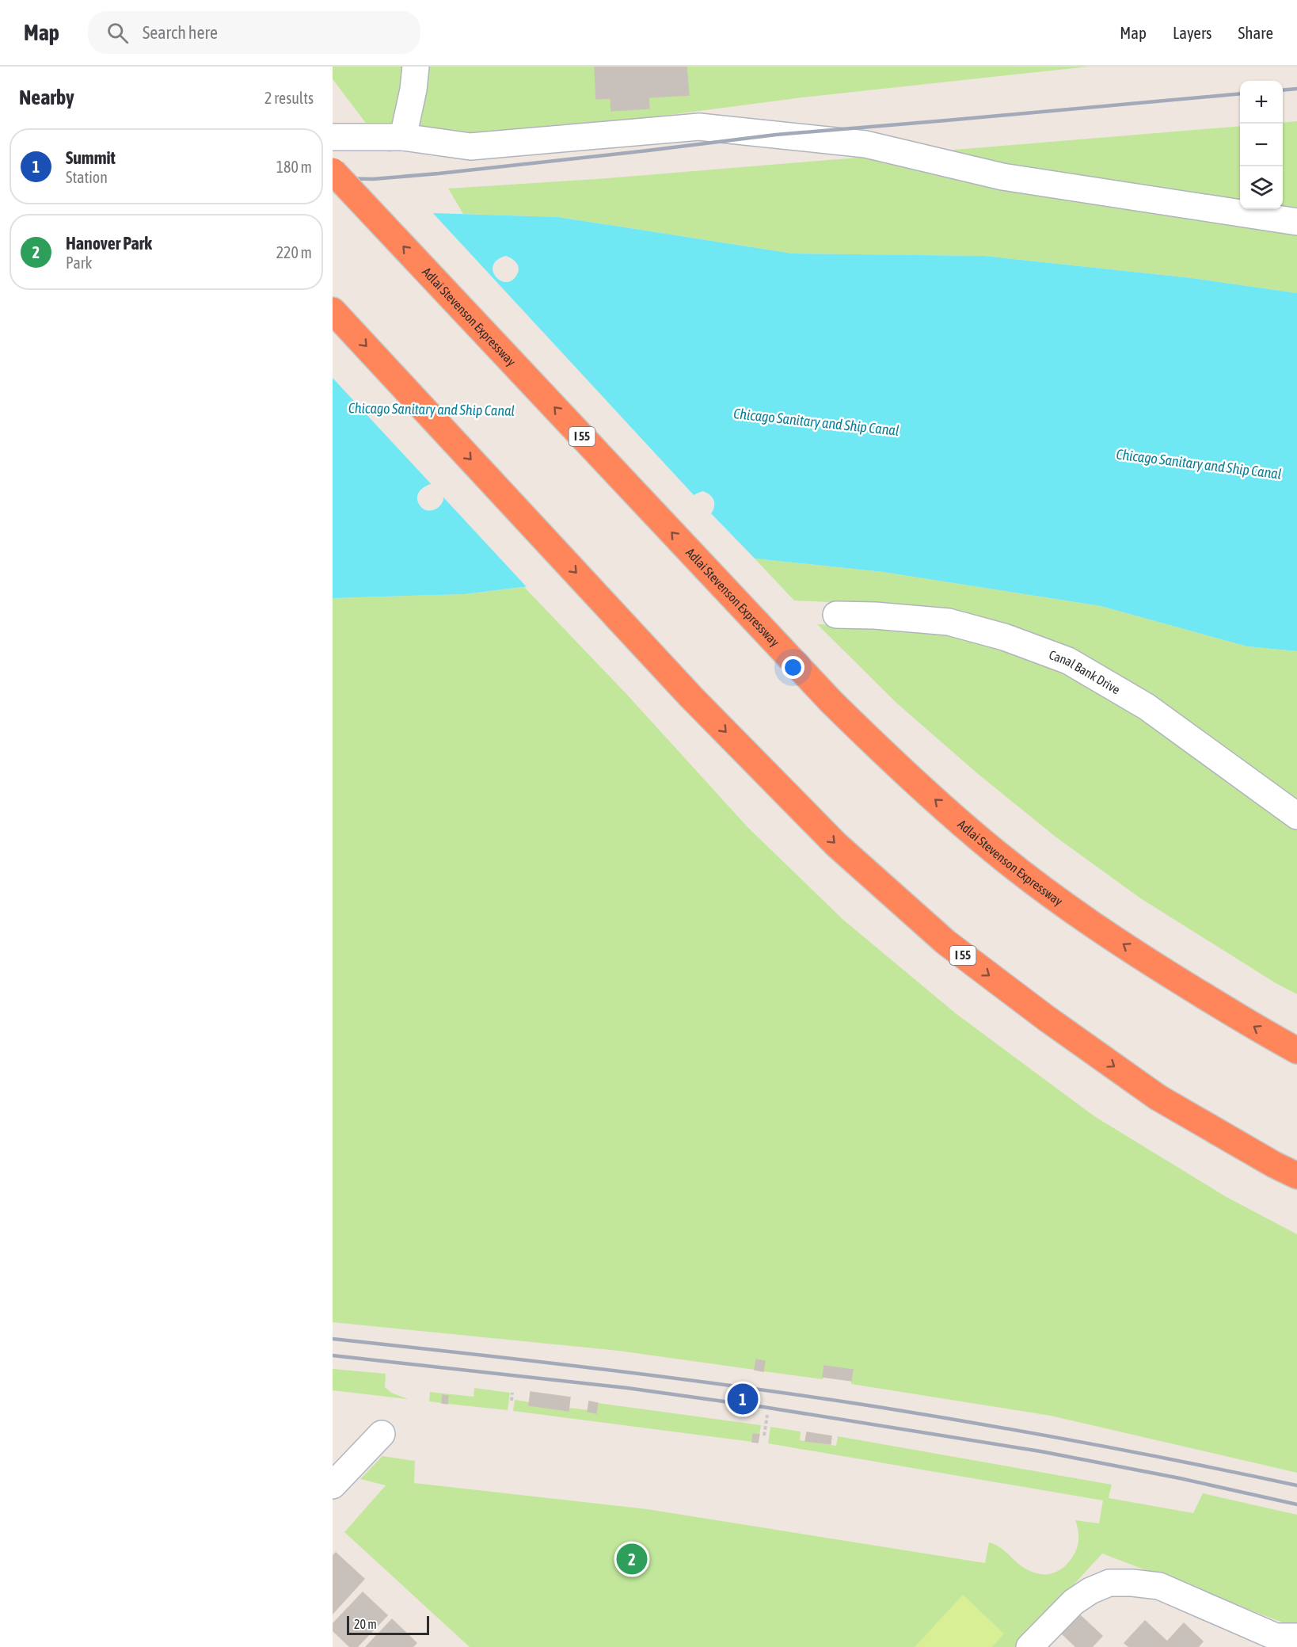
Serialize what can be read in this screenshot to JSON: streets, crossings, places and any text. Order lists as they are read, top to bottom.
{
  "streets": {
    "highway": ["Adlai Stevenson Expressway", "I 55"],
    "street": ["Canal Bank Drive"]
  },
  "water": ["Chicago Sanitary and Ship Canal"],
  "scale_bar": "20 m",
  "page": {
    "header": "Map",
    "search": "Search here",
    "nav": ["Map", "Layers", "Share"],
    "heading": ["Nearby", "2 results"],
    "map_buttons": ["+", "−"],
    "list": [
      {
        "mark": "1",
        "name": "Summit",
        "note": "Station",
        "value": "180 m"
      },
      {
        "mark": "2",
        "name": "Hanover Park",
        "note": "Park",
        "value": "220 m"
      }
    ],
    "pins": ["1", "2"],
    "scale": "20 m"
  }
}
